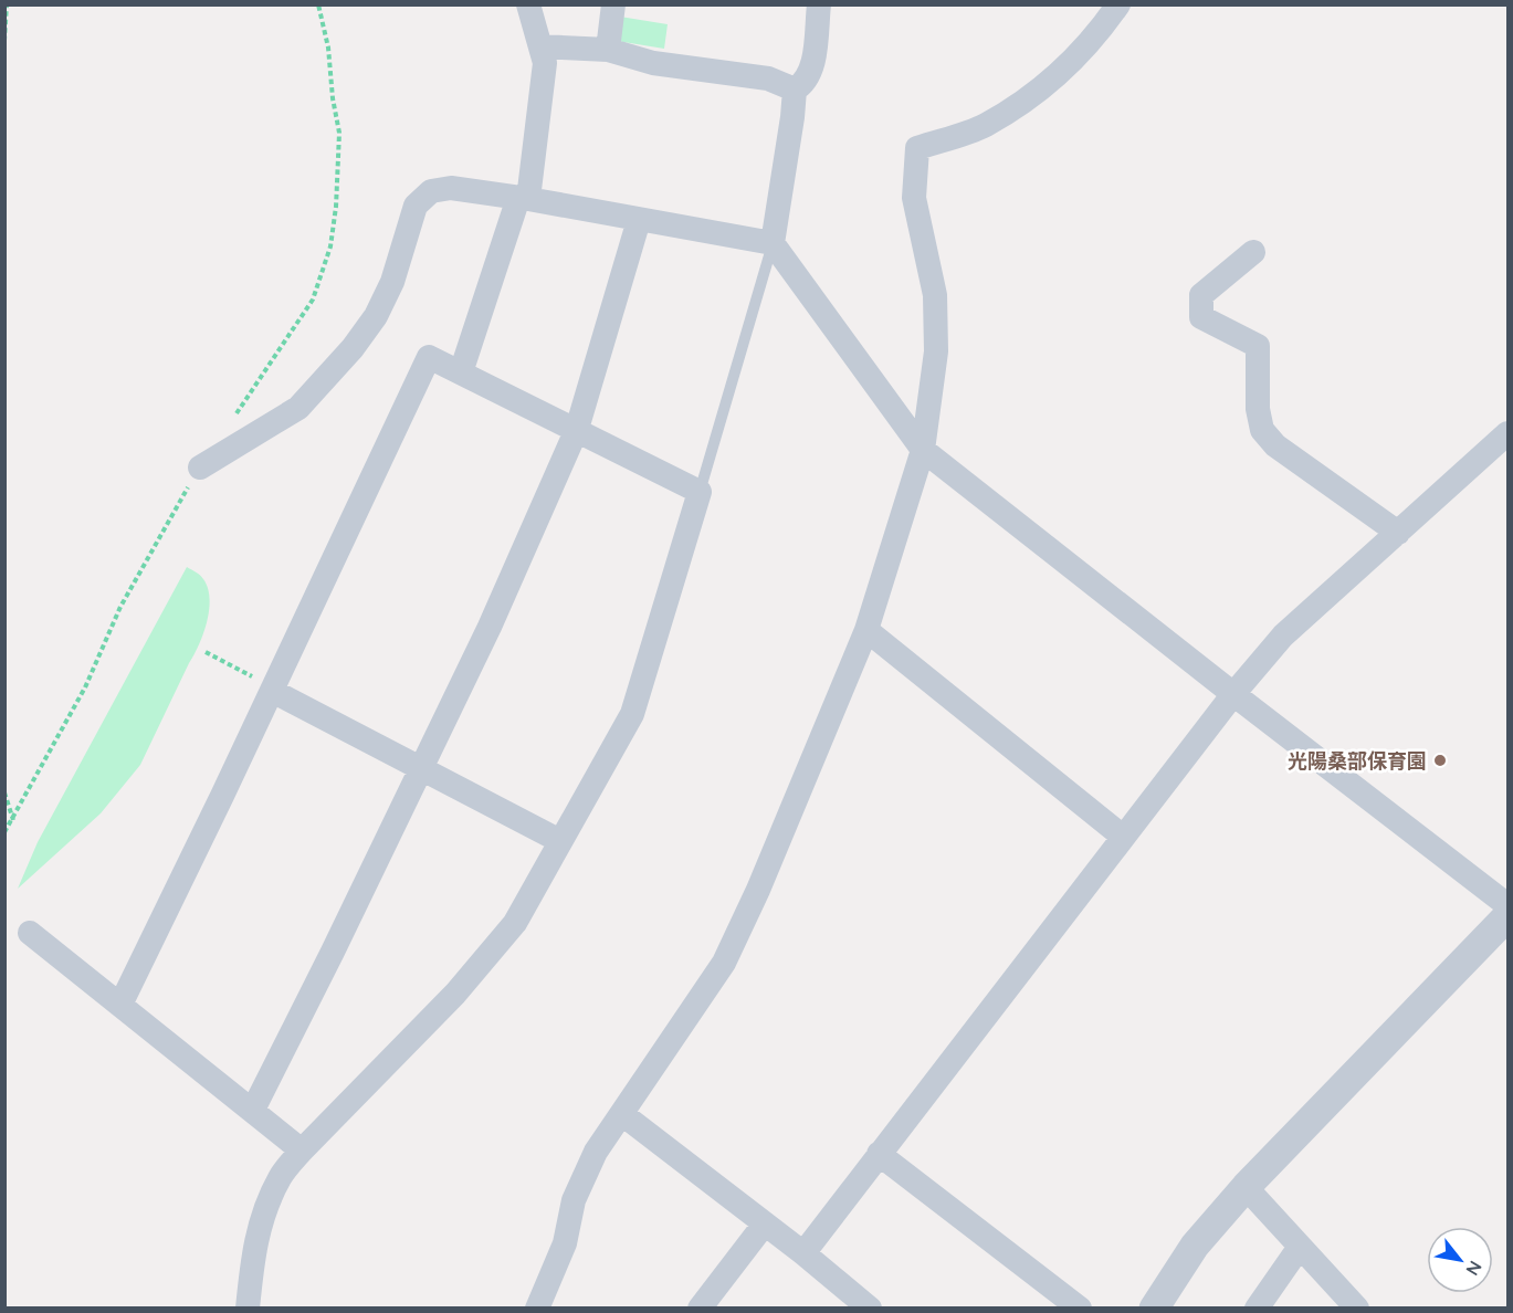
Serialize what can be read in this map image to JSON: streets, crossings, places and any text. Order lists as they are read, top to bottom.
{
  "places": ["光陽桑部保育園"],
  "north": "bottom right"
}
